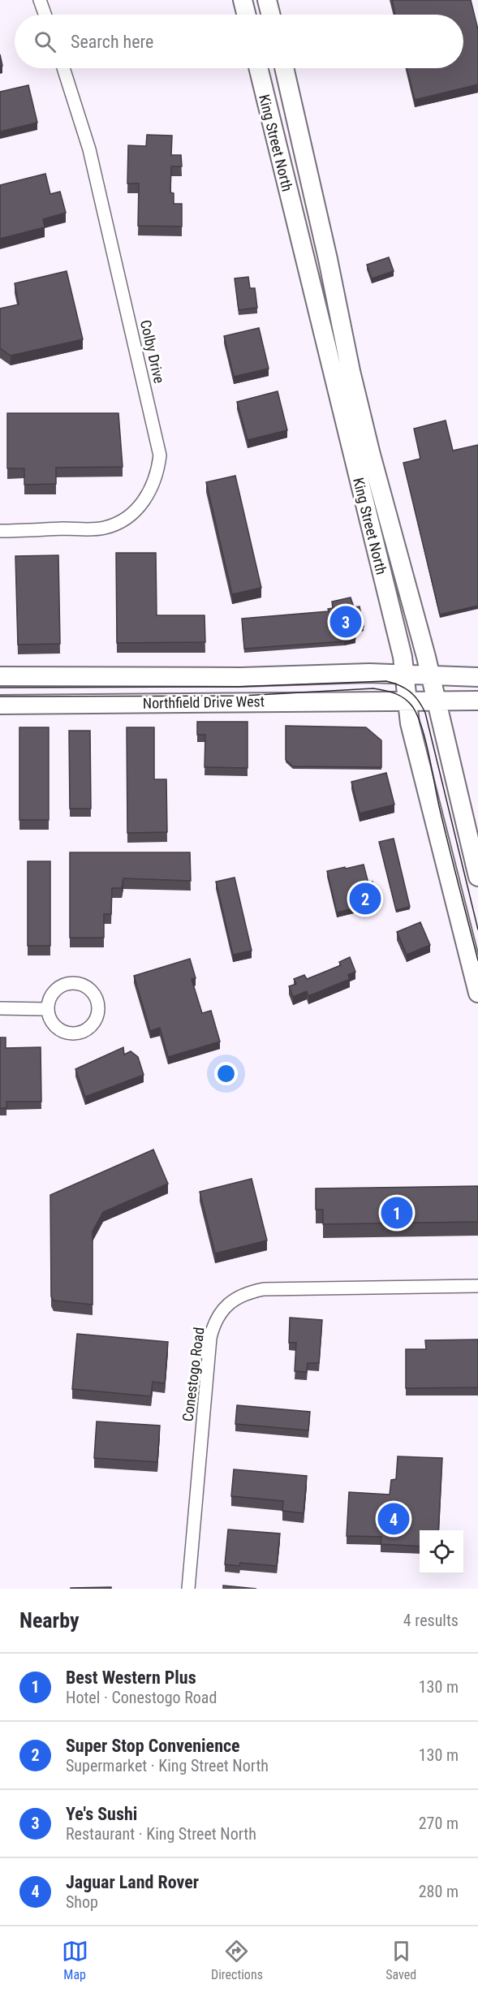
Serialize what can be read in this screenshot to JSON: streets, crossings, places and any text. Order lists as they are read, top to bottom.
{
  "streets": {
    "main road": ["King Street North", "Northfield Drive West"],
    "street": ["Colby Drive", "Conestogo Road"]
  },
  "crossings": [
    ["King Street North", "Northfield Drive West"]
  ],
  "page": {
    "search": "Search here",
    "pins": [
      "3",
      "2",
      "1",
      "4"
    ],
    "heading": ["Nearby", "4 results"],
    "list": [
      {
        "mark": "1",
        "name": "Best Western Plus",
        "note": "Hotel · Conestogo Road",
        "value": "130 m"
      },
      {
        "mark": "2",
        "name": "Super Stop Convenience",
        "note": "Supermarket · King Street North",
        "value": "130 m"
      },
      {
        "mark": "3",
        "name": "Ye's Sushi",
        "note": "Restaurant · King Street North",
        "value": "270 m"
      },
      {
        "mark": "4",
        "name": "Jaguar Land Rover",
        "note": "Shop",
        "value": "280 m"
      }
    ],
    "nav": ["Map", "Directions", "Saved"]
  }
}
